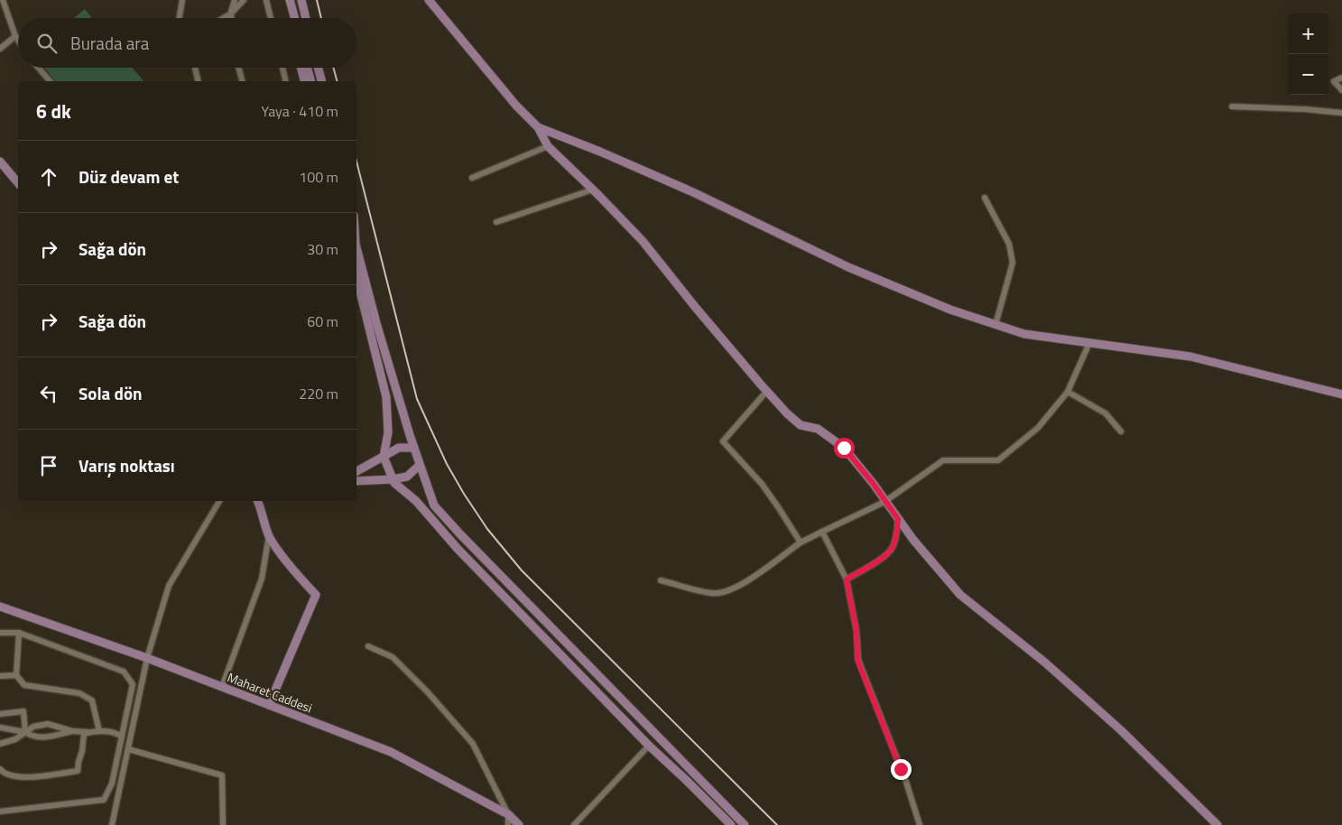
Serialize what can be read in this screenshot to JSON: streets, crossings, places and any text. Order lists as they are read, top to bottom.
{
  "streets": {
    "street": ["Maharet Caddesi"]
  },
  "page": {
    "map_buttons": ["+", "−"],
    "search": "Burada ara",
    "heading": ["6 dk", "Yaya · 410 m"],
    "list": [
      ["Düz devam et", "100 m"],
      ["Sağa dön", "30 m"],
      ["Sağa dön", "60 m"],
      ["Sola dön", "220 m"],
      "Varış noktası"
    ]
  }
}
